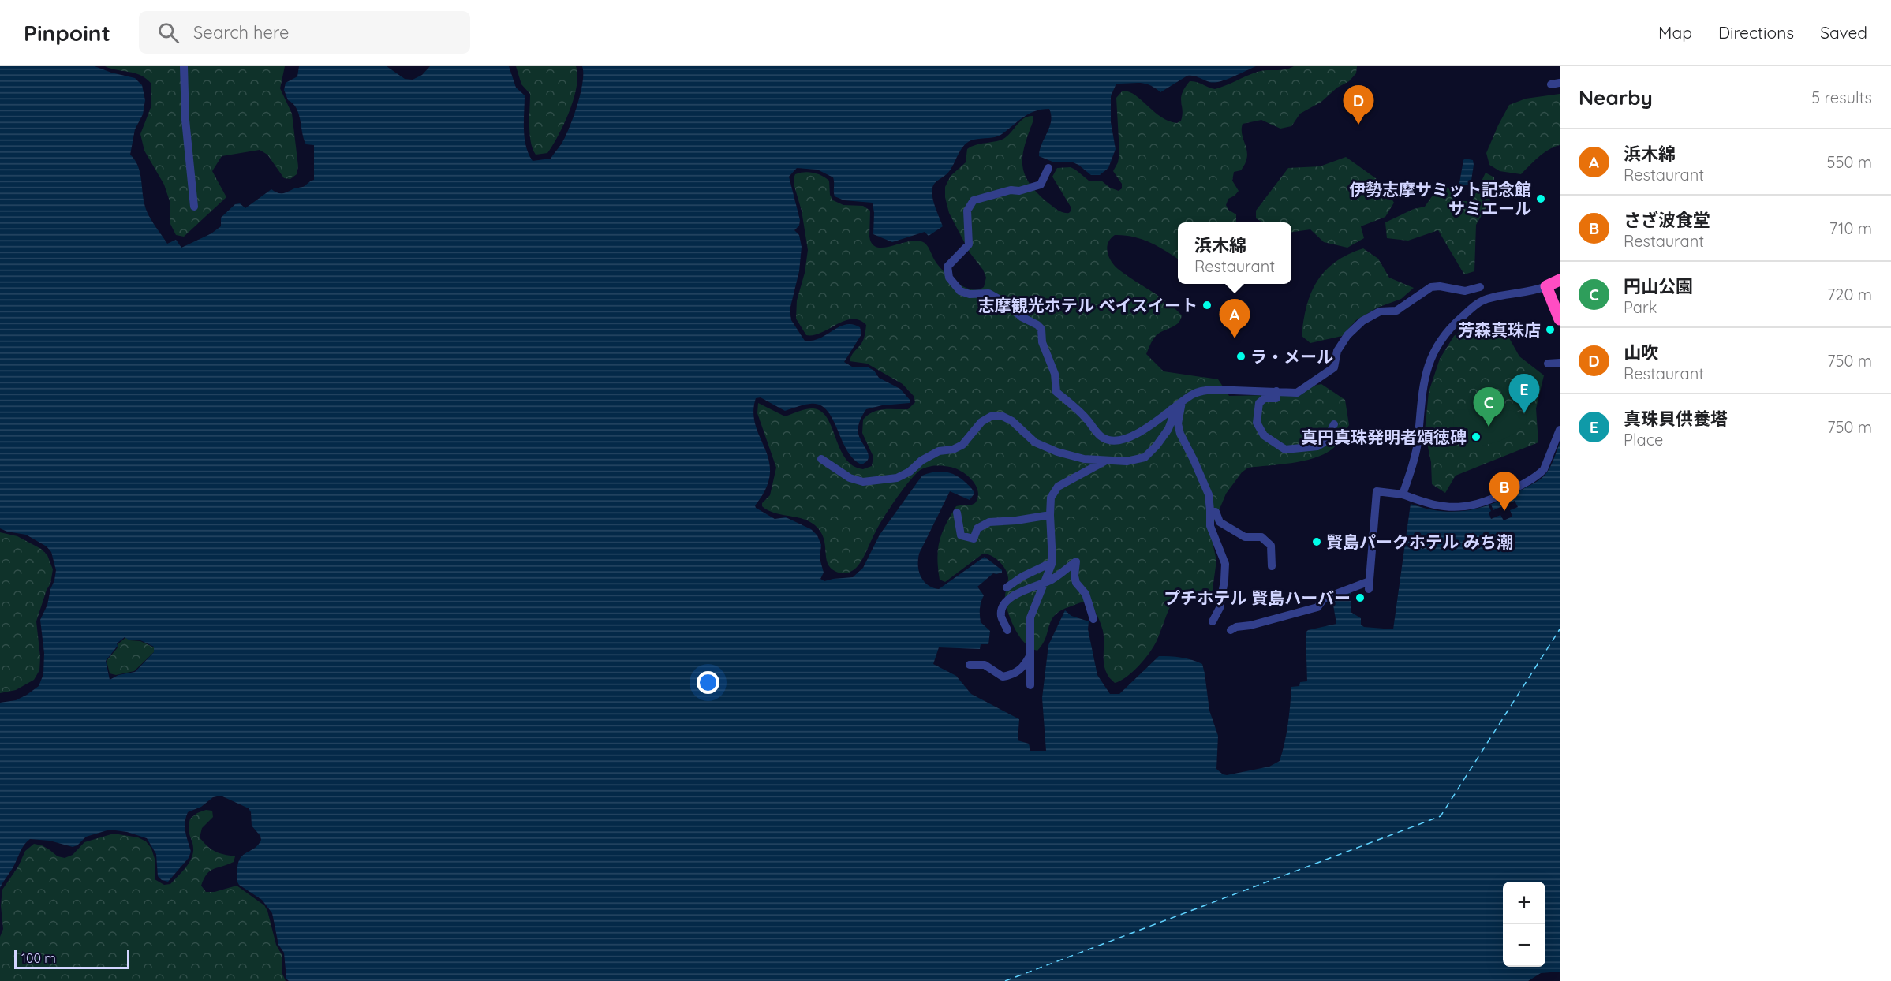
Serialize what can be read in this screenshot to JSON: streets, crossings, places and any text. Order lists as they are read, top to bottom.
{
  "places": [
    "伊勢志摩サミット記念館 サミエール",
    "志摩観光ホテル ベイスイート",
    "芳森真珠店",
    "ラ・メール",
    "真円真珠発明者頌徳碑",
    "賢島パークホテル みち潮",
    "プチホテル 賢島ハーバー"
  ],
  "scale_bar": "100 m",
  "page": {
    "header": "Pinpoint",
    "search": "Search here",
    "nav": ["Map", "Directions", "Saved"],
    "heading": ["Nearby", "5 results"],
    "pins": [
      "D",
      "A",
      "E",
      "C",
      "B"
    ],
    "list": [
      {
        "mark": "A",
        "name": "浜木綿",
        "note": "Restaurant",
        "value": "550 m"
      },
      {
        "mark": "B",
        "name": "さざ波食堂",
        "note": "Restaurant",
        "value": "710 m"
      },
      {
        "mark": "C",
        "name": "円山公園",
        "note": "Park",
        "value": "720 m"
      },
      {
        "mark": "D",
        "name": "山吹",
        "note": "Restaurant",
        "value": "750 m"
      },
      {
        "mark": "E",
        "name": "真珠貝供養塔",
        "note": "Place",
        "value": "750 m"
      }
    ],
    "popup": ["浜木綿", "Restaurant"],
    "map_buttons": ["+", "−"],
    "scale": "100 m"
  }
}
